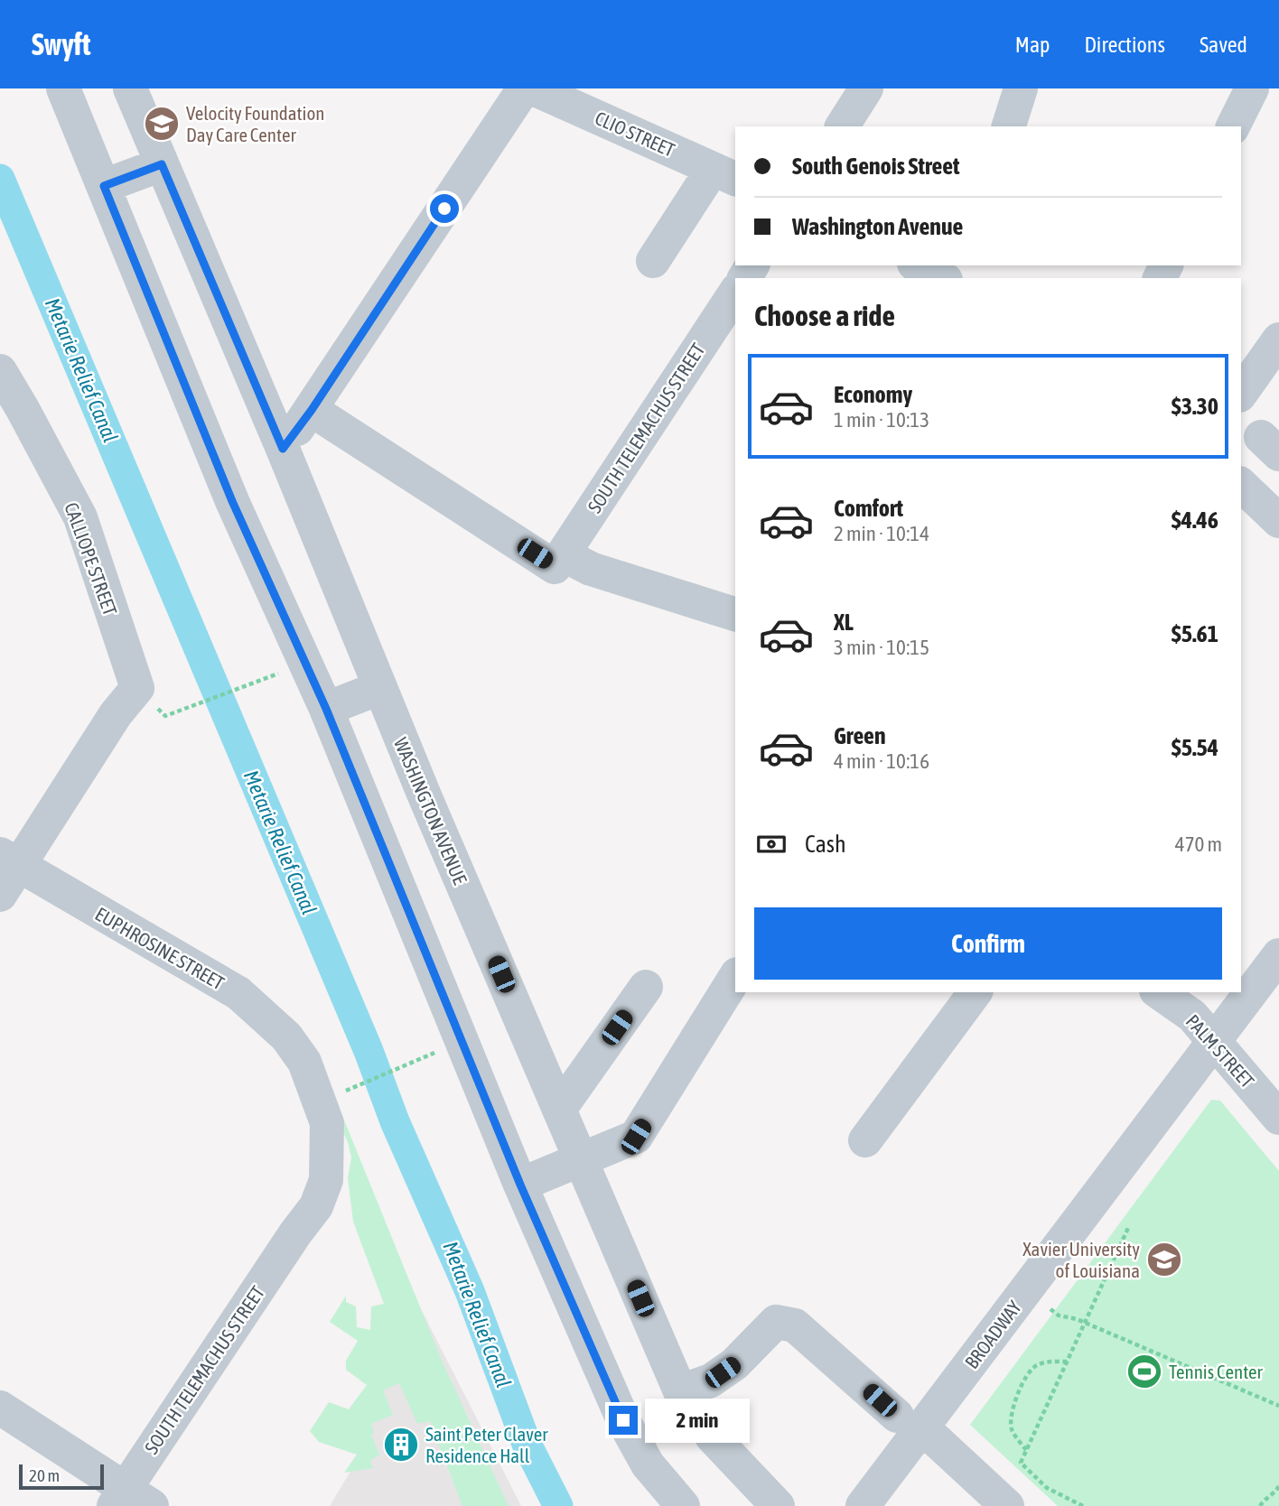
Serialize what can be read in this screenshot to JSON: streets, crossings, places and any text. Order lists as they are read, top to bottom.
{
  "streets": {
    "street": [
      "CLIO STREET",
      "SOUTH TELEMACHUS STREET",
      "CALLIOPE STREET",
      "WASHINGTON AVENUE",
      "EUPHROSINE STREET",
      "PALM STREET",
      "BROADWAY"
    ]
  },
  "crossings": [
    ["SOUTH TELEMACHUS STREET", "EUPHROSINE STREET"],
    ["CALLIOPE STREET", "EUPHROSINE STREET"],
    ["PALM STREET", "BROADWAY"]
  ],
  "water": ["Metarie Relief Canal"],
  "places": {
    "school or university": ["Velocity Foundation Day Care Center", "Xavier University of Louisiana"],
    "sports": ["Tennis Center"],
    "building": ["Saint Peter Claver Residence Hall"]
  },
  "scale_bar": "20 m",
  "page": {
    "header": "Swyft",
    "nav": ["Map", "Directions", "Saved"],
    "banner": ["South Genois Street", "Washington Avenue"],
    "heading": "Choose a ride",
    "list": [
      {
        "name": "Economy",
        "note": "1 min · 10:13",
        "value": "$3.30"
      },
      {
        "name": "Comfort",
        "note": "2 min · 10:14",
        "value": "$4.46"
      },
      {
        "name": "XL",
        "note": "3 min · 10:15",
        "value": "$5.61"
      },
      {
        "name": "Green",
        "note": "4 min · 10:16",
        "value": "$5.54"
      }
    ],
    "pay": ["Cash", "470 m"],
    "buttons": "Confirm",
    "bubble": "2 min",
    "scale": "20 m"
  }
}
